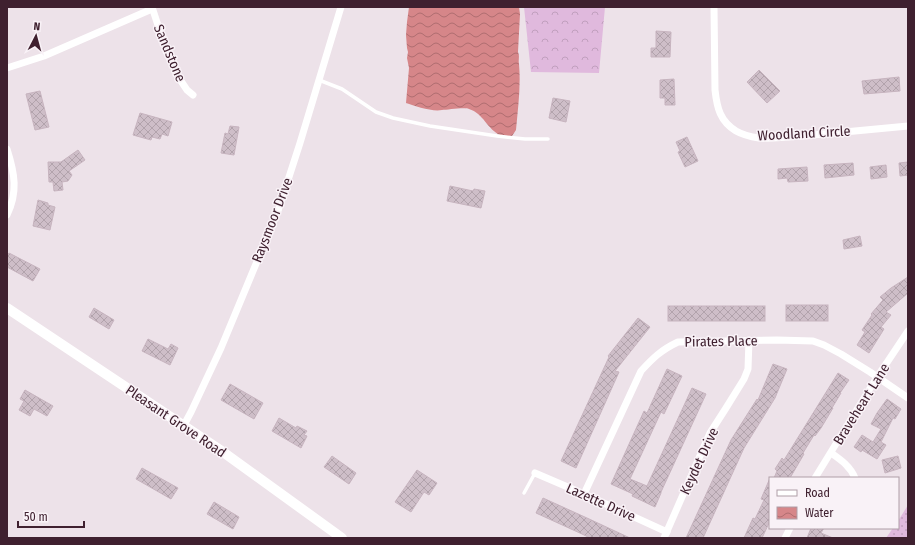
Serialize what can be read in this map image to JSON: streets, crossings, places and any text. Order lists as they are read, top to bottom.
{
  "streets": {
    "street": [
      "Sandstone",
      "Woodland Circle",
      "Raysmoor Drive",
      "Pirates Place",
      "Braveheart Lane",
      "Pleasant Grove Road",
      "Keydet Drive",
      "Lazette Drive"
    ]
  },
  "crossings": [
    ["Raysmoor Drive", "Pleasant Grove Road"],
    ["Pirates Place", "Braveheart Lane"],
    ["Pirates Place", "Keydet Drive"],
    ["Pirates Place", "Lazette Drive"],
    ["Keydet Drive", "Lazette Drive"]
  ],
  "legend": ["Road", "Water"],
  "scale_bar": "50 m",
  "north": "top"
}
